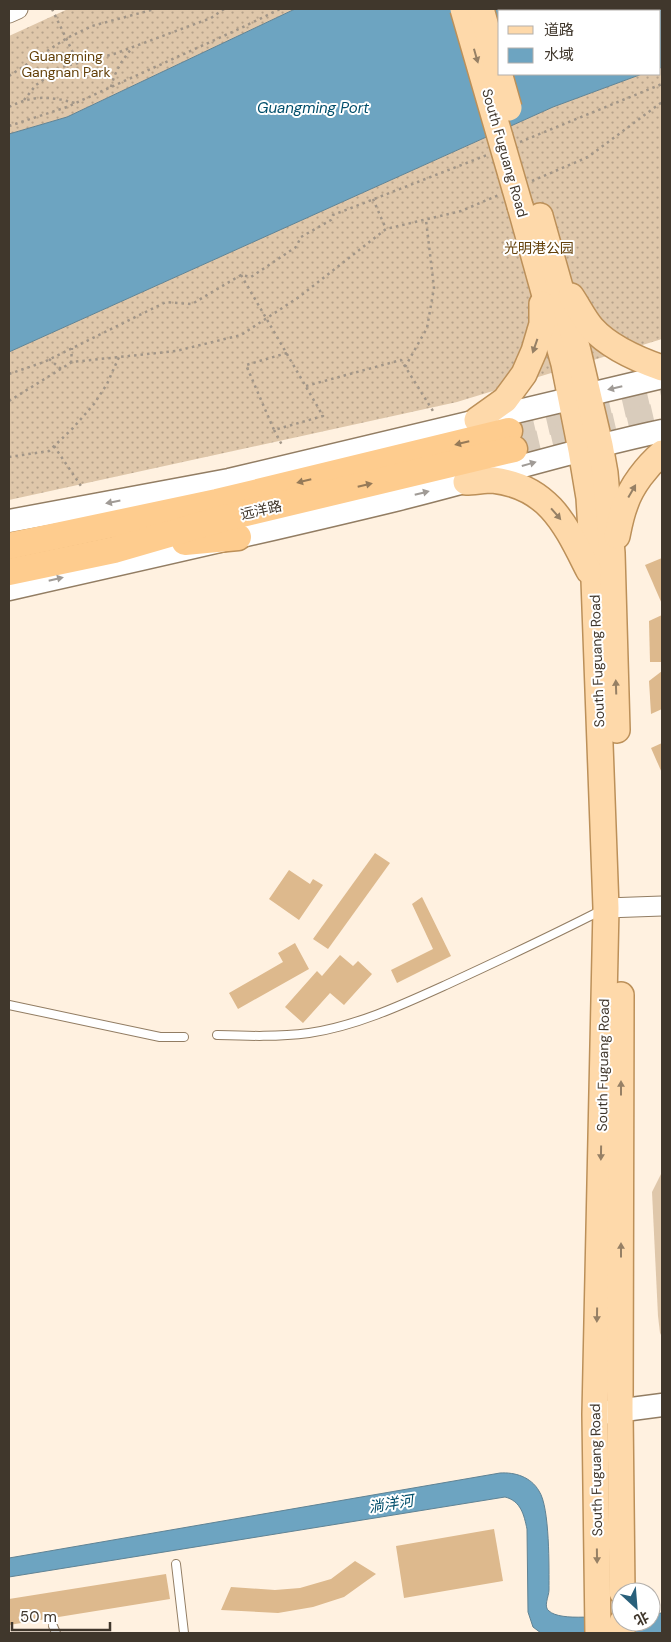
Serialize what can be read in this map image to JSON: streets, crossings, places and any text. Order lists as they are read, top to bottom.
{
  "streets": {
    "highway": ["远洋路"],
    "main road": ["South Fuguang Road"]
  },
  "water": ["Guangming Port", "淌洋河"],
  "parks": ["Guangming Gangnan Park", "光明港公园"],
  "legend": ["道路", "水域"],
  "scale_bar": "50 m",
  "north": "bottom right"
}
